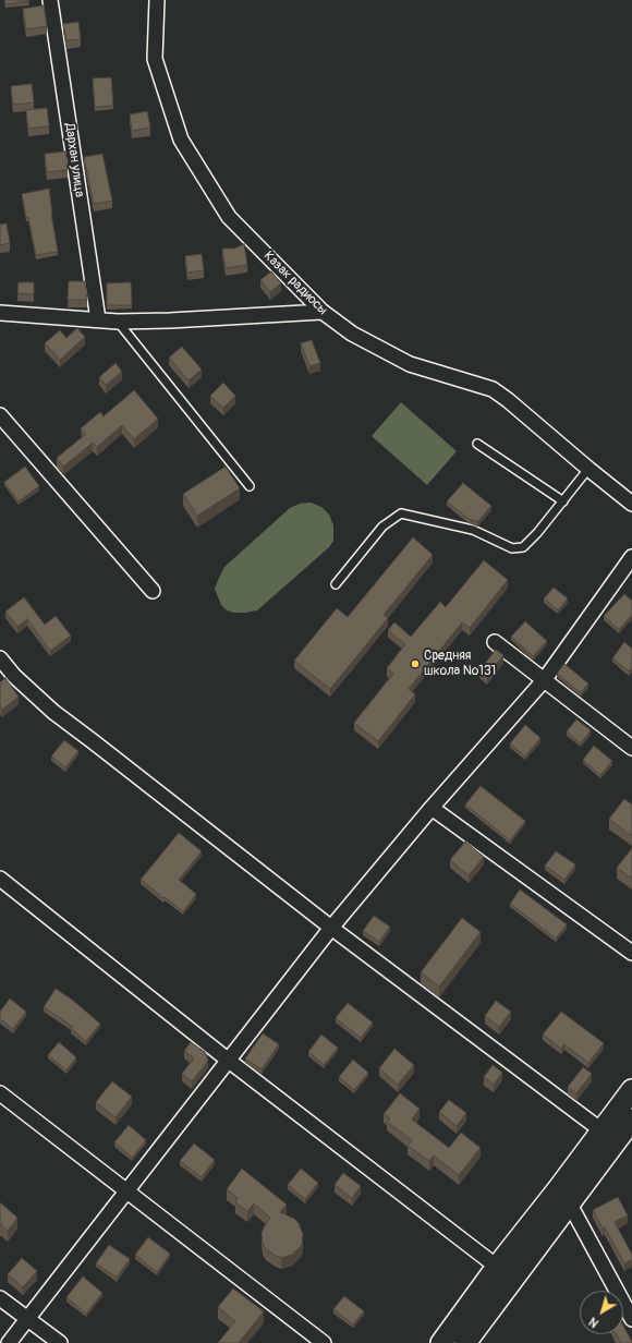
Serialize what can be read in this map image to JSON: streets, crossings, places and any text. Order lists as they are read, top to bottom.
{
  "streets": {
    "street": ["Дархан улица", "Казак радиосы"]
  },
  "places": ["Средняя школа №131"],
  "north": "bottom left"
}
